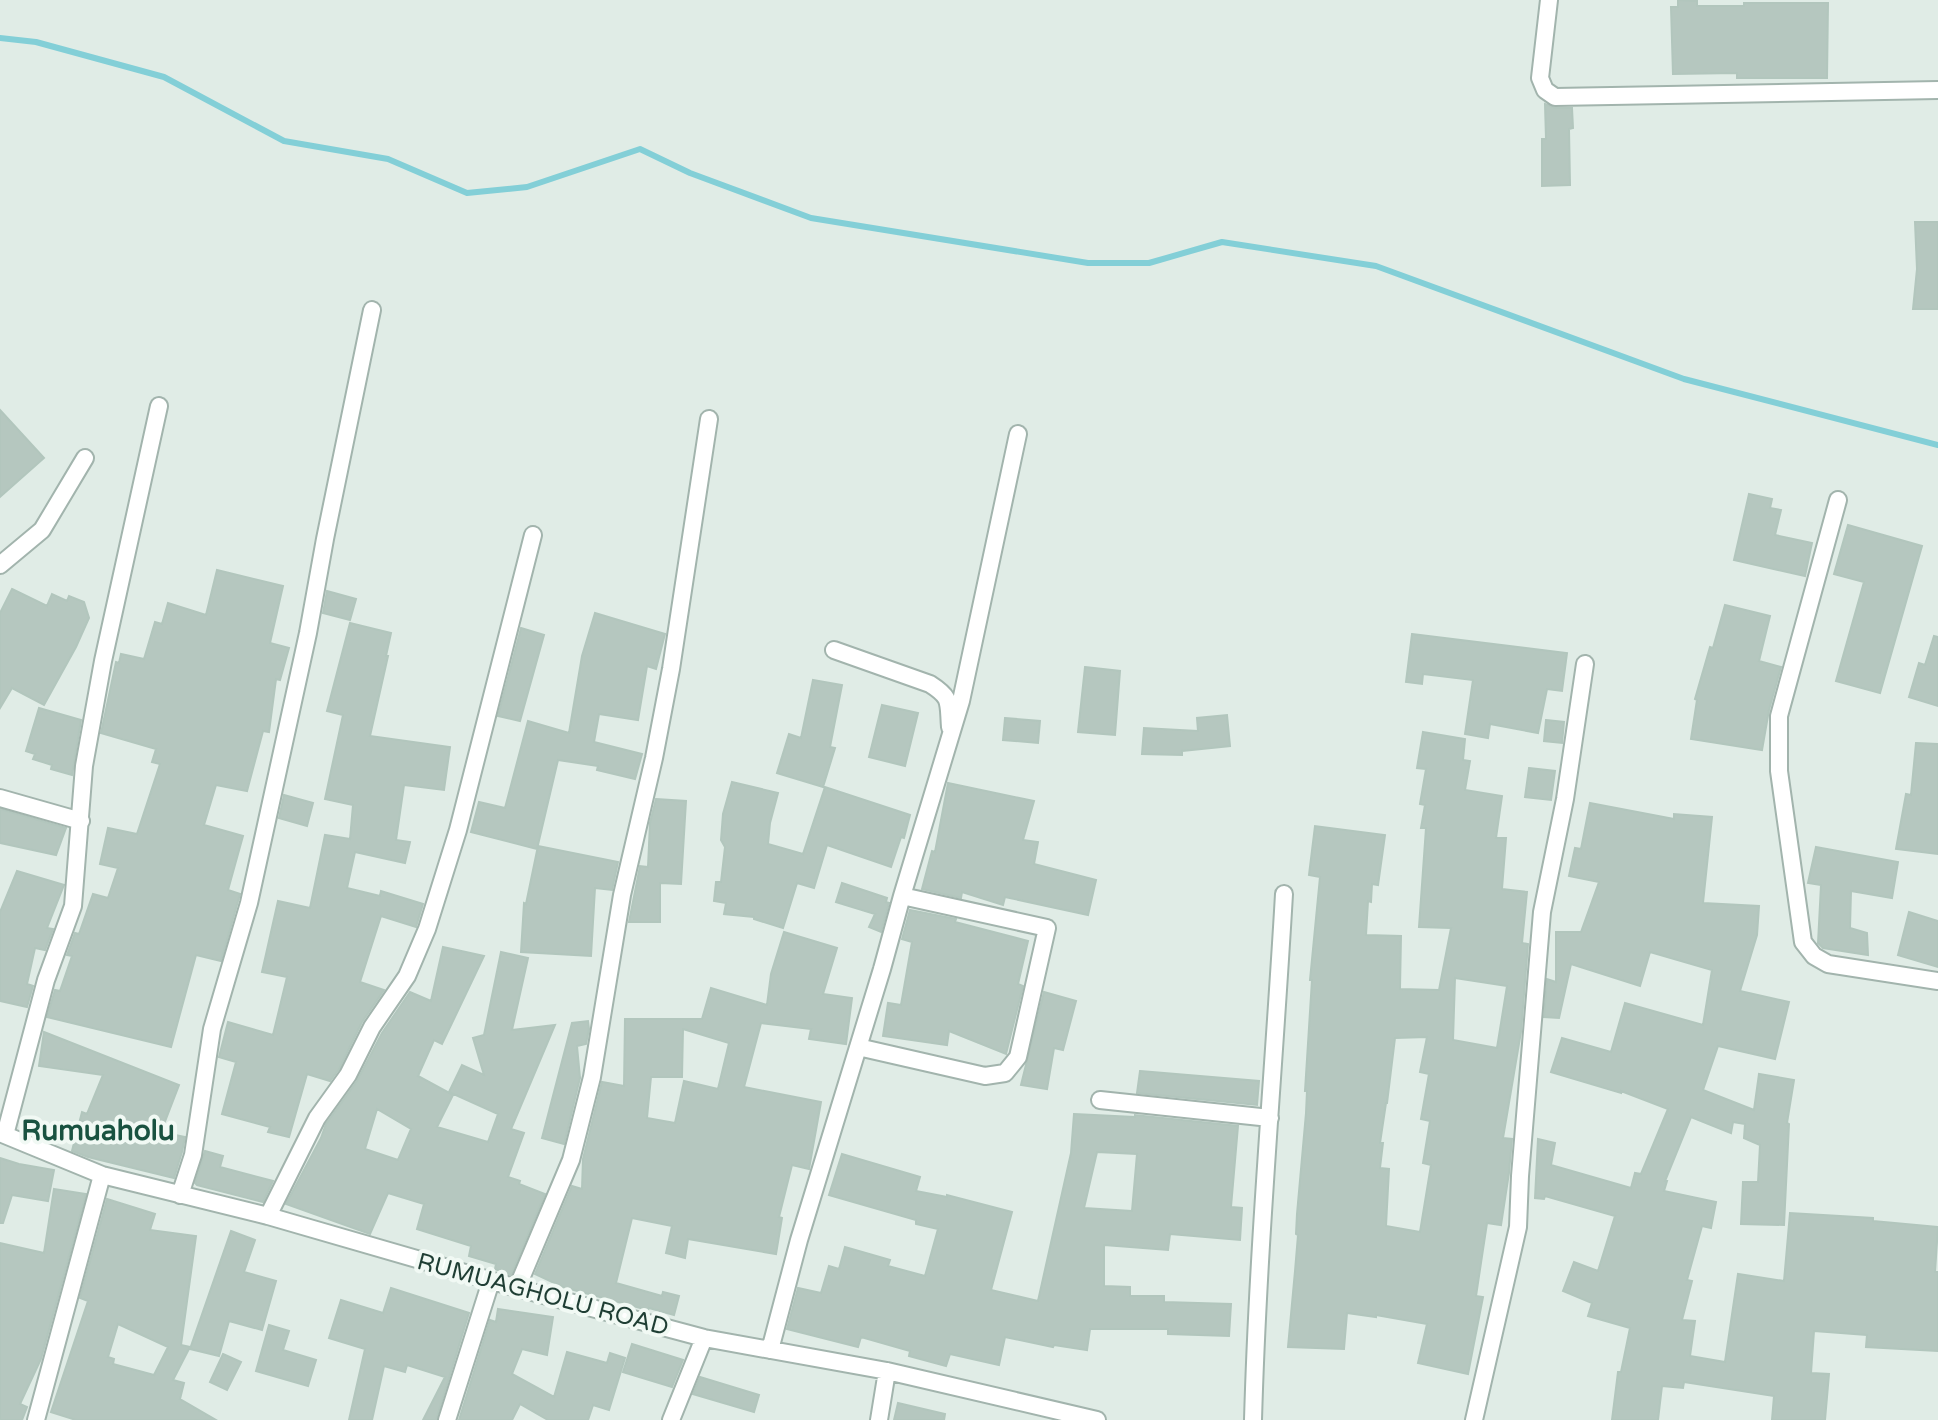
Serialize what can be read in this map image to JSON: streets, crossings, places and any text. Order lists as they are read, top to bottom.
{
  "streets": {
    "street": ["RUMUAGHOLU ROAD"]
  },
  "districts": ["Rumuaholu"]
}
